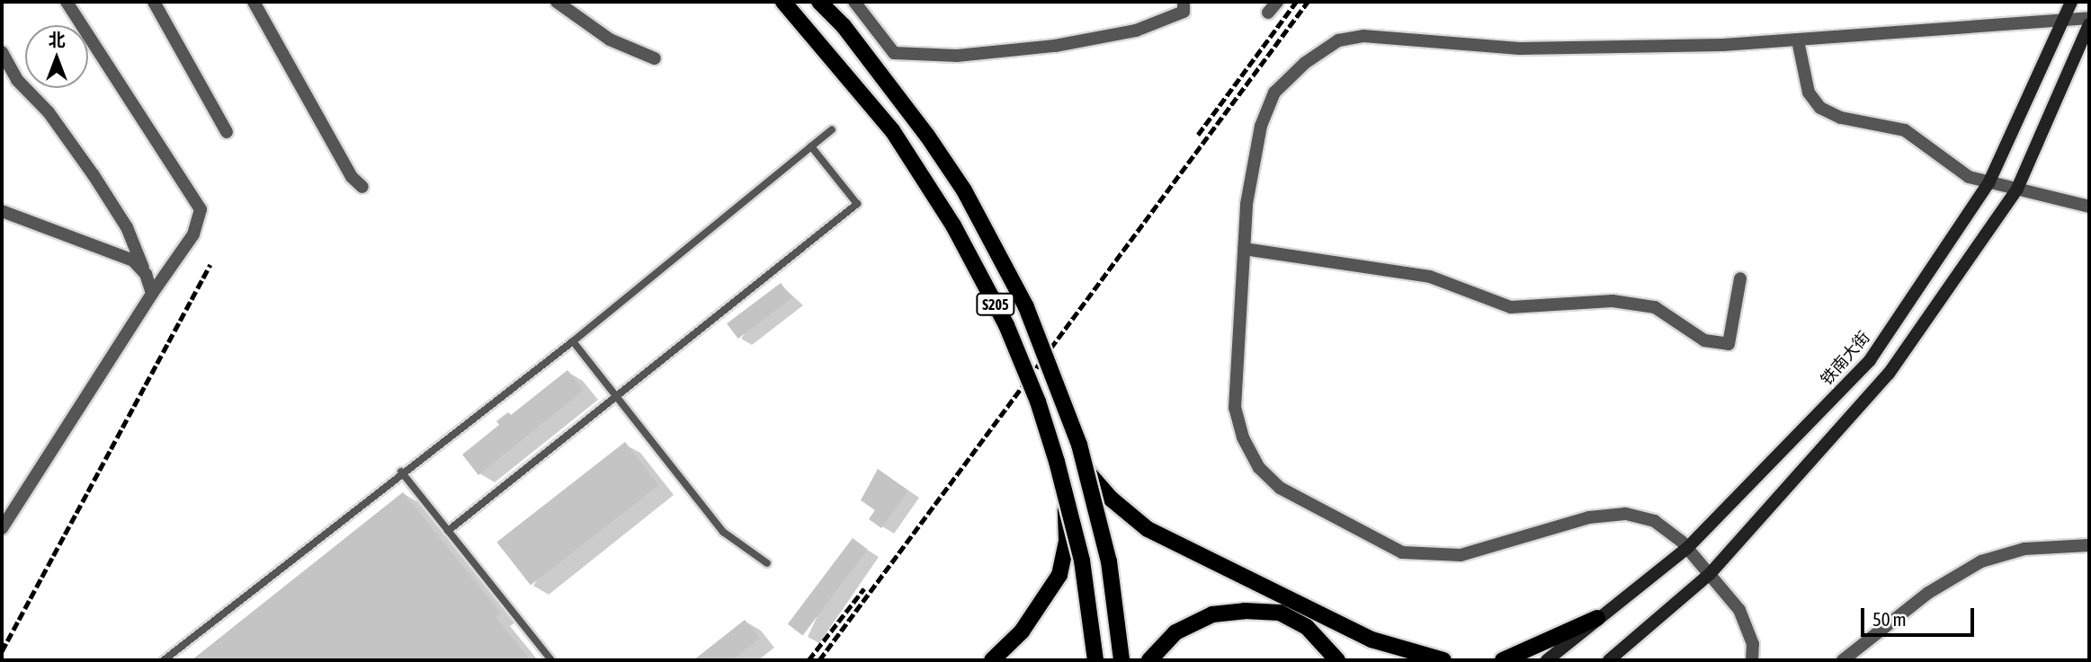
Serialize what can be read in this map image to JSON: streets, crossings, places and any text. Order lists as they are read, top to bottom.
{
  "streets": {
    "main road": ["S205", "铁南大街"]
  },
  "scale_bar": "50 m",
  "north": "top"
}
